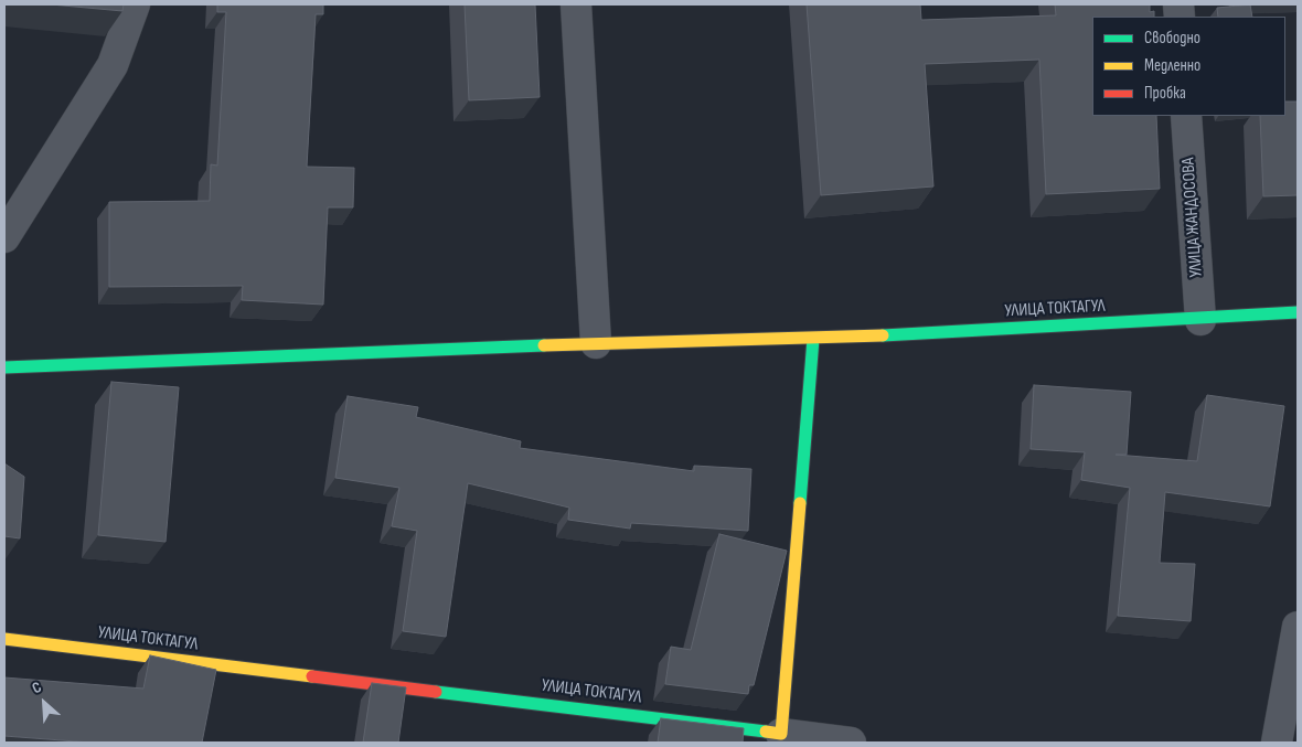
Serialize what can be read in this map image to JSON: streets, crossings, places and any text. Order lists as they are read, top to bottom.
{
  "streets": {
    "street": ["УЛИЦА ЖАНДОСОВА", "УЛИЦА ТОКТАГУЛ"]
  },
  "crossings": [
    ["УЛИЦА ЖАНДОСОВА", "УЛИЦА ТОКТАГУЛ"]
  ],
  "legend": ["Свободно", "Медленно", "Пробка"],
  "north": "top left"
}
